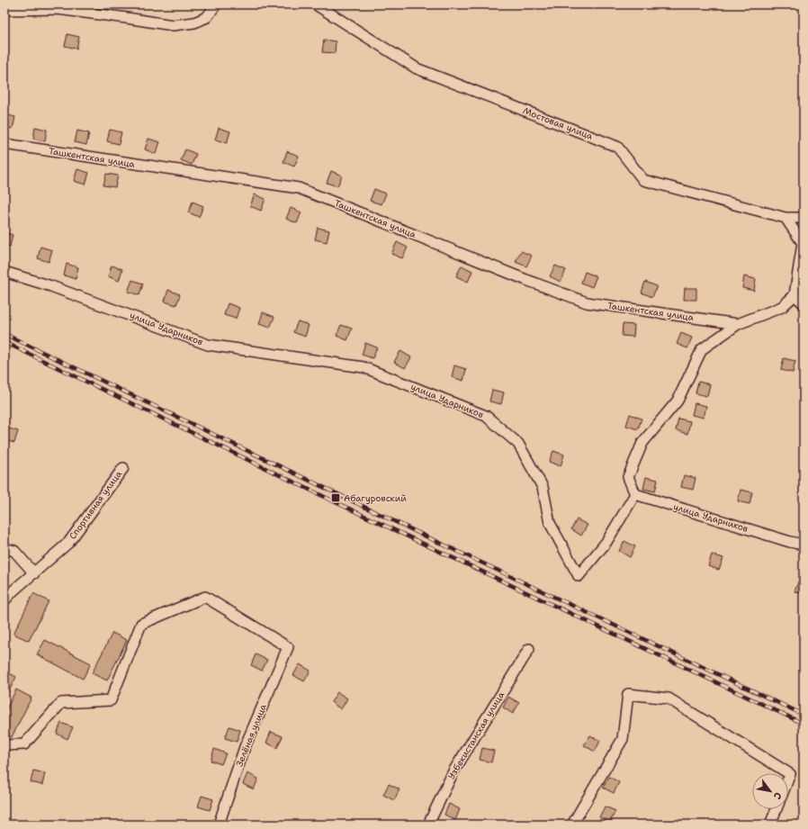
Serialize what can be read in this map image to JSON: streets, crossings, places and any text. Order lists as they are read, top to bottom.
{
  "streets": {
    "street": [
      "Мостовая улица",
      "Ташкентская улица",
      "улица Ударников",
      "Спортивная улица",
      "Зелёная улица",
      "Узбекистанская улица"
    ]
  },
  "places": {
    "transit": ["Абагуровский"]
  },
  "north": "bottom right"
}
